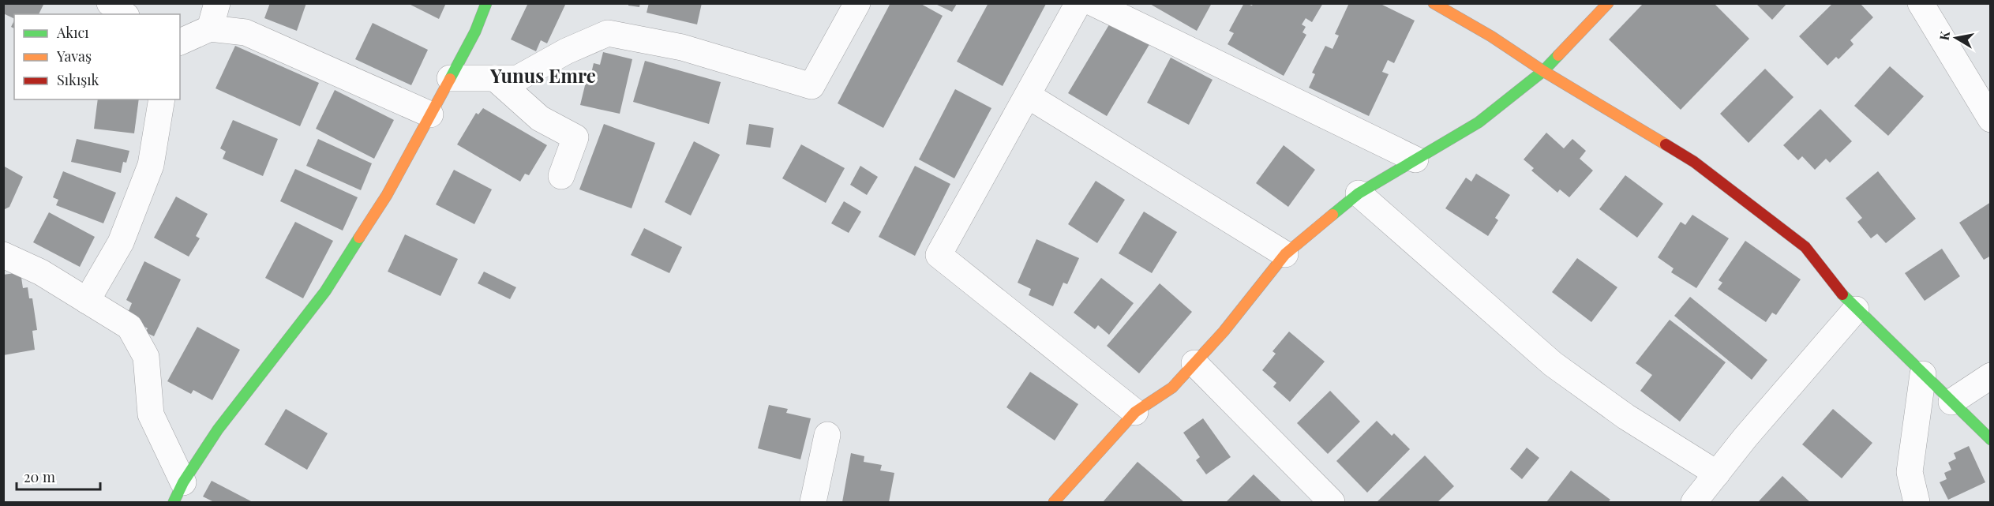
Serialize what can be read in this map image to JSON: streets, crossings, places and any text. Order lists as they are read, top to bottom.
{
  "districts": ["Yunus Emre"],
  "legend": ["Akıcı", "Yavaş", "Sıkışık"],
  "scale_bar": "20 m",
  "north": "left"
}
